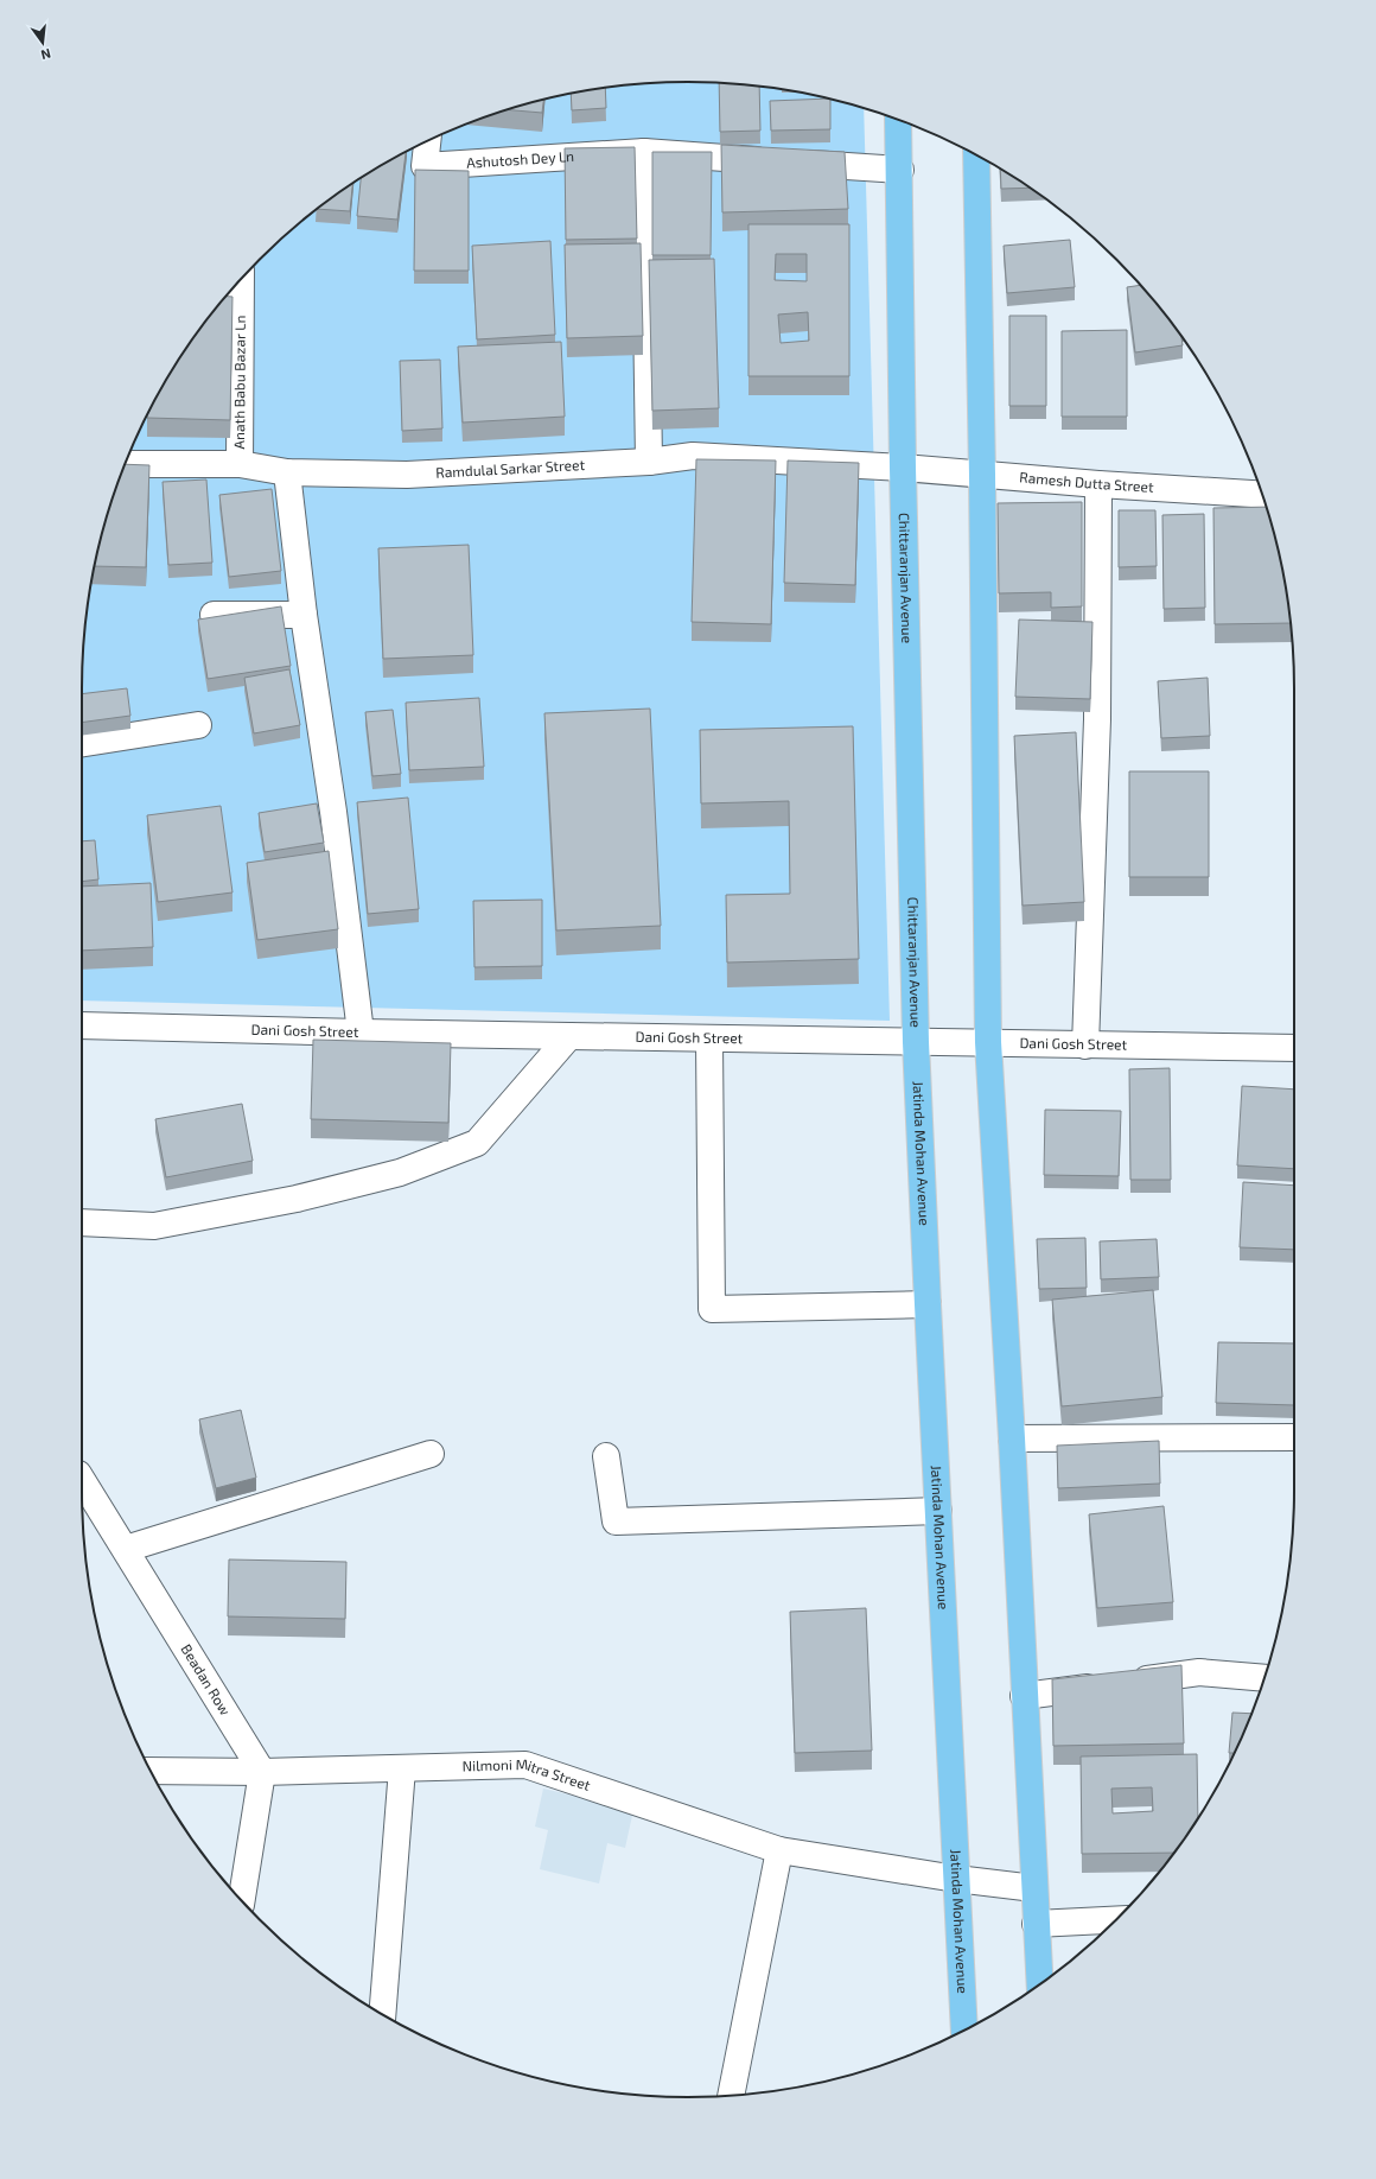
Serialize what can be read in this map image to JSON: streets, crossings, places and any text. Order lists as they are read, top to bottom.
{
  "streets": {
    "main road": ["Chittaranjan Avenue", "Jatinda Mohan Avenue"],
    "street": [
      "Ashutosh Dey Ln",
      "Anath Babu Bazar Ln",
      "Ramdulal Sarkar Street",
      "Ramesh Dutta Street",
      "Dani Gosh Street",
      "Beadan Row",
      "Nilmoni Mitra Street"
    ]
  },
  "crossings": [
    ["Ashutosh Dey Ln", "Chittaranjan Avenue"],
    ["Anath Babu Bazar Ln", "Ramdulal Sarkar Street"],
    ["Ramdulal Sarkar Street", "Ramesh Dutta Street"],
    ["Ramdulal Sarkar Street", "Chittaranjan Avenue"],
    ["Ramesh Dutta Street", "Chittaranjan Avenue"],
    ["Chittaranjan Avenue", "Dani Gosh Street"],
    ["Chittaranjan Avenue", "Jatinda Mohan Avenue"],
    ["Dani Gosh Street", "Jatinda Mohan Avenue"],
    ["Jatinda Mohan Avenue", "Nilmoni Mitra Street"],
    ["Beadan Row", "Nilmoni Mitra Street"]
  ],
  "north": "bottom"
}
